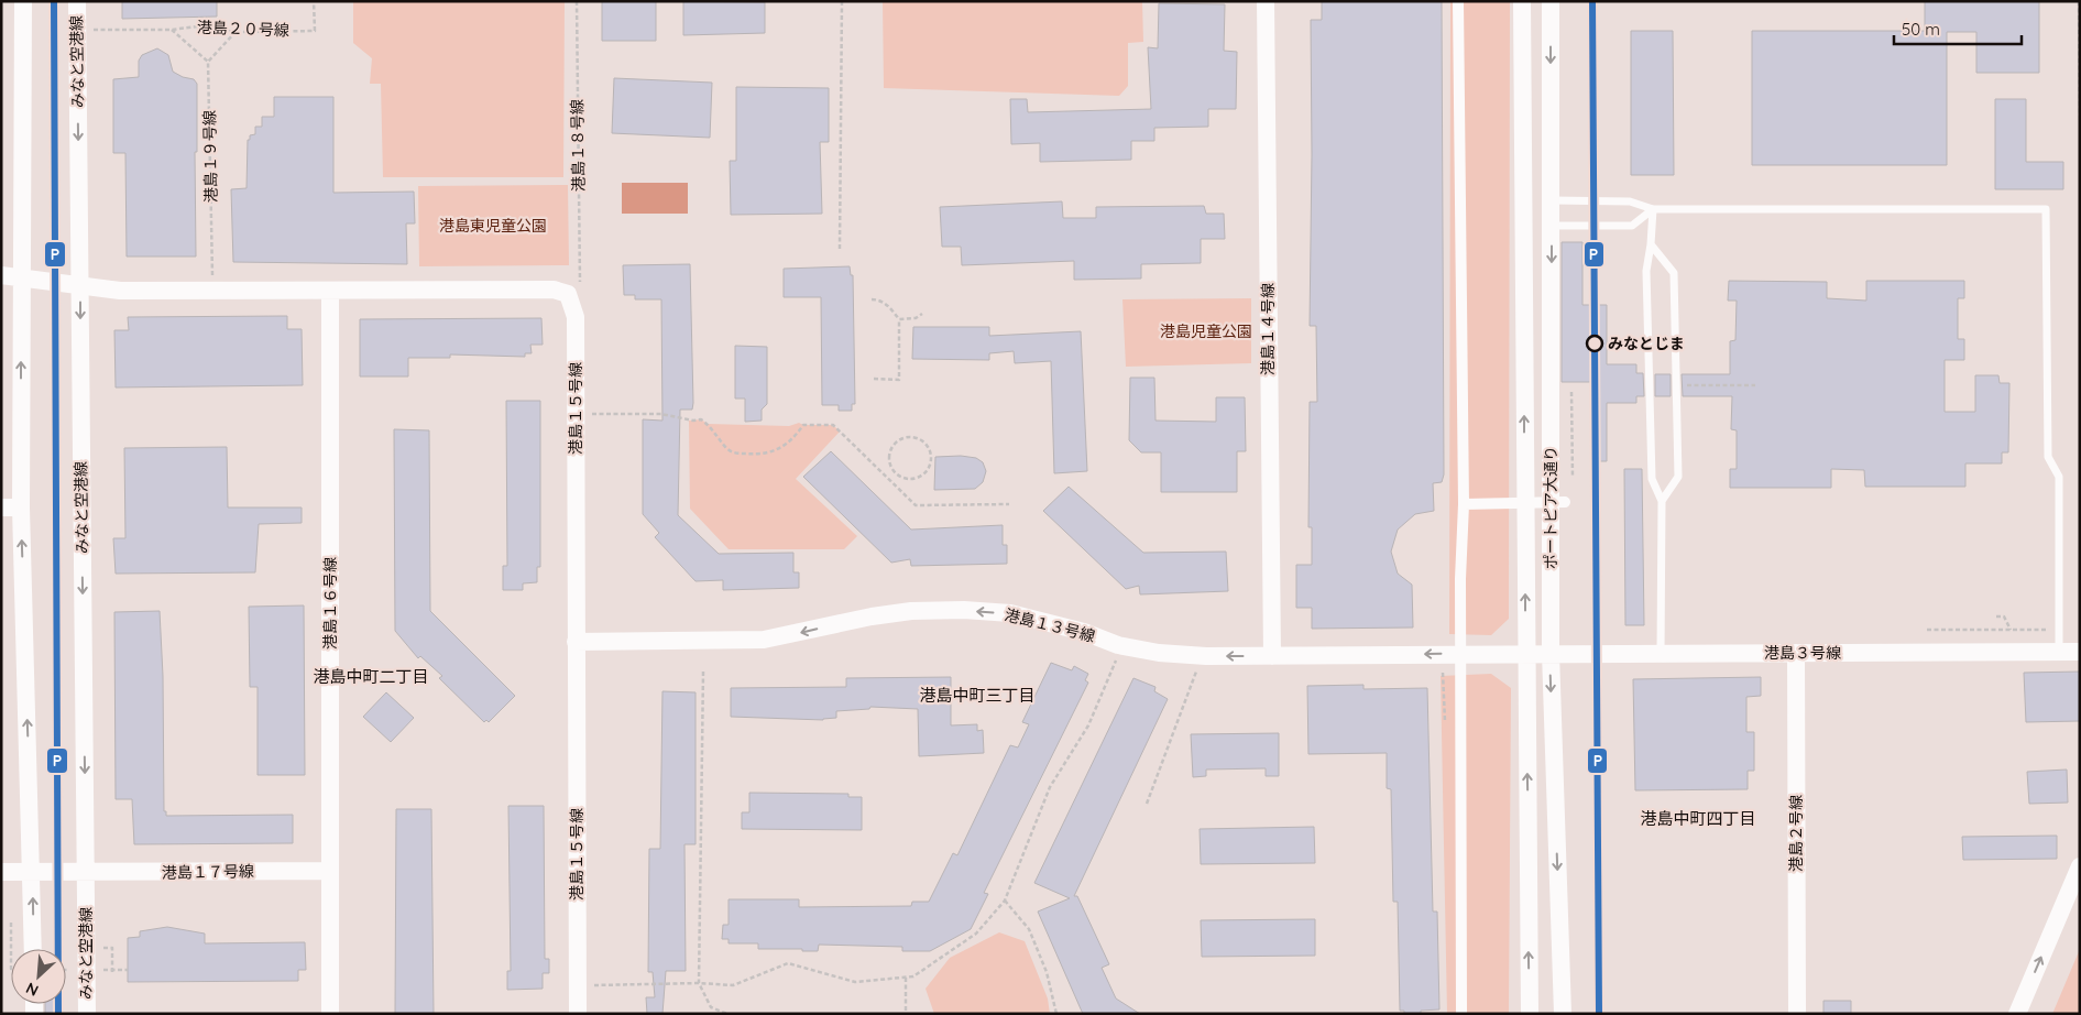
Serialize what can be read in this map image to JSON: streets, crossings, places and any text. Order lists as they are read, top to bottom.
{
  "streets": {
    "street": [
      "みなと空港線",
      "港島１４号線",
      "港島１５号線",
      "ポートピア大通り",
      "港島１６号線",
      "港島１３号線",
      "港島３号線",
      "港島２号線",
      "港島１７号線"
    ],
    "path": ["港島２０号線", "港島１８号線", "港島１９号線"]
  },
  "crossings": [
    ["港島２０号線", "みなと空港線"],
    ["みなと空港線", "港島１５号線"],
    ["みなと空港線", "港島１７号線"],
    ["港島１９号線", "港島１５号線"],
    ["港島１４号線", "港島１３号線"],
    ["港島１５号線", "港島１６号線"],
    ["港島１５号線", "港島１３号線"],
    ["ポートピア大通り", "港島１３号線"],
    ["ポートピア大通り", "港島３号線"],
    ["港島１６号線", "港島１７号線"],
    ["港島１３号線", "港島３号線"],
    ["港島３号線", "港島２号線"]
  ],
  "one_way": ["港島１３号線"],
  "districts": ["港島中町二丁目", "港島中町三丁目", "港島中町四丁目"],
  "parks": ["港島東児童公園", "港島児童公園"],
  "places": ["みなとじま"],
  "lines": ["transit line P"],
  "scale_bar": "50 m",
  "north": "bottom left"
}
